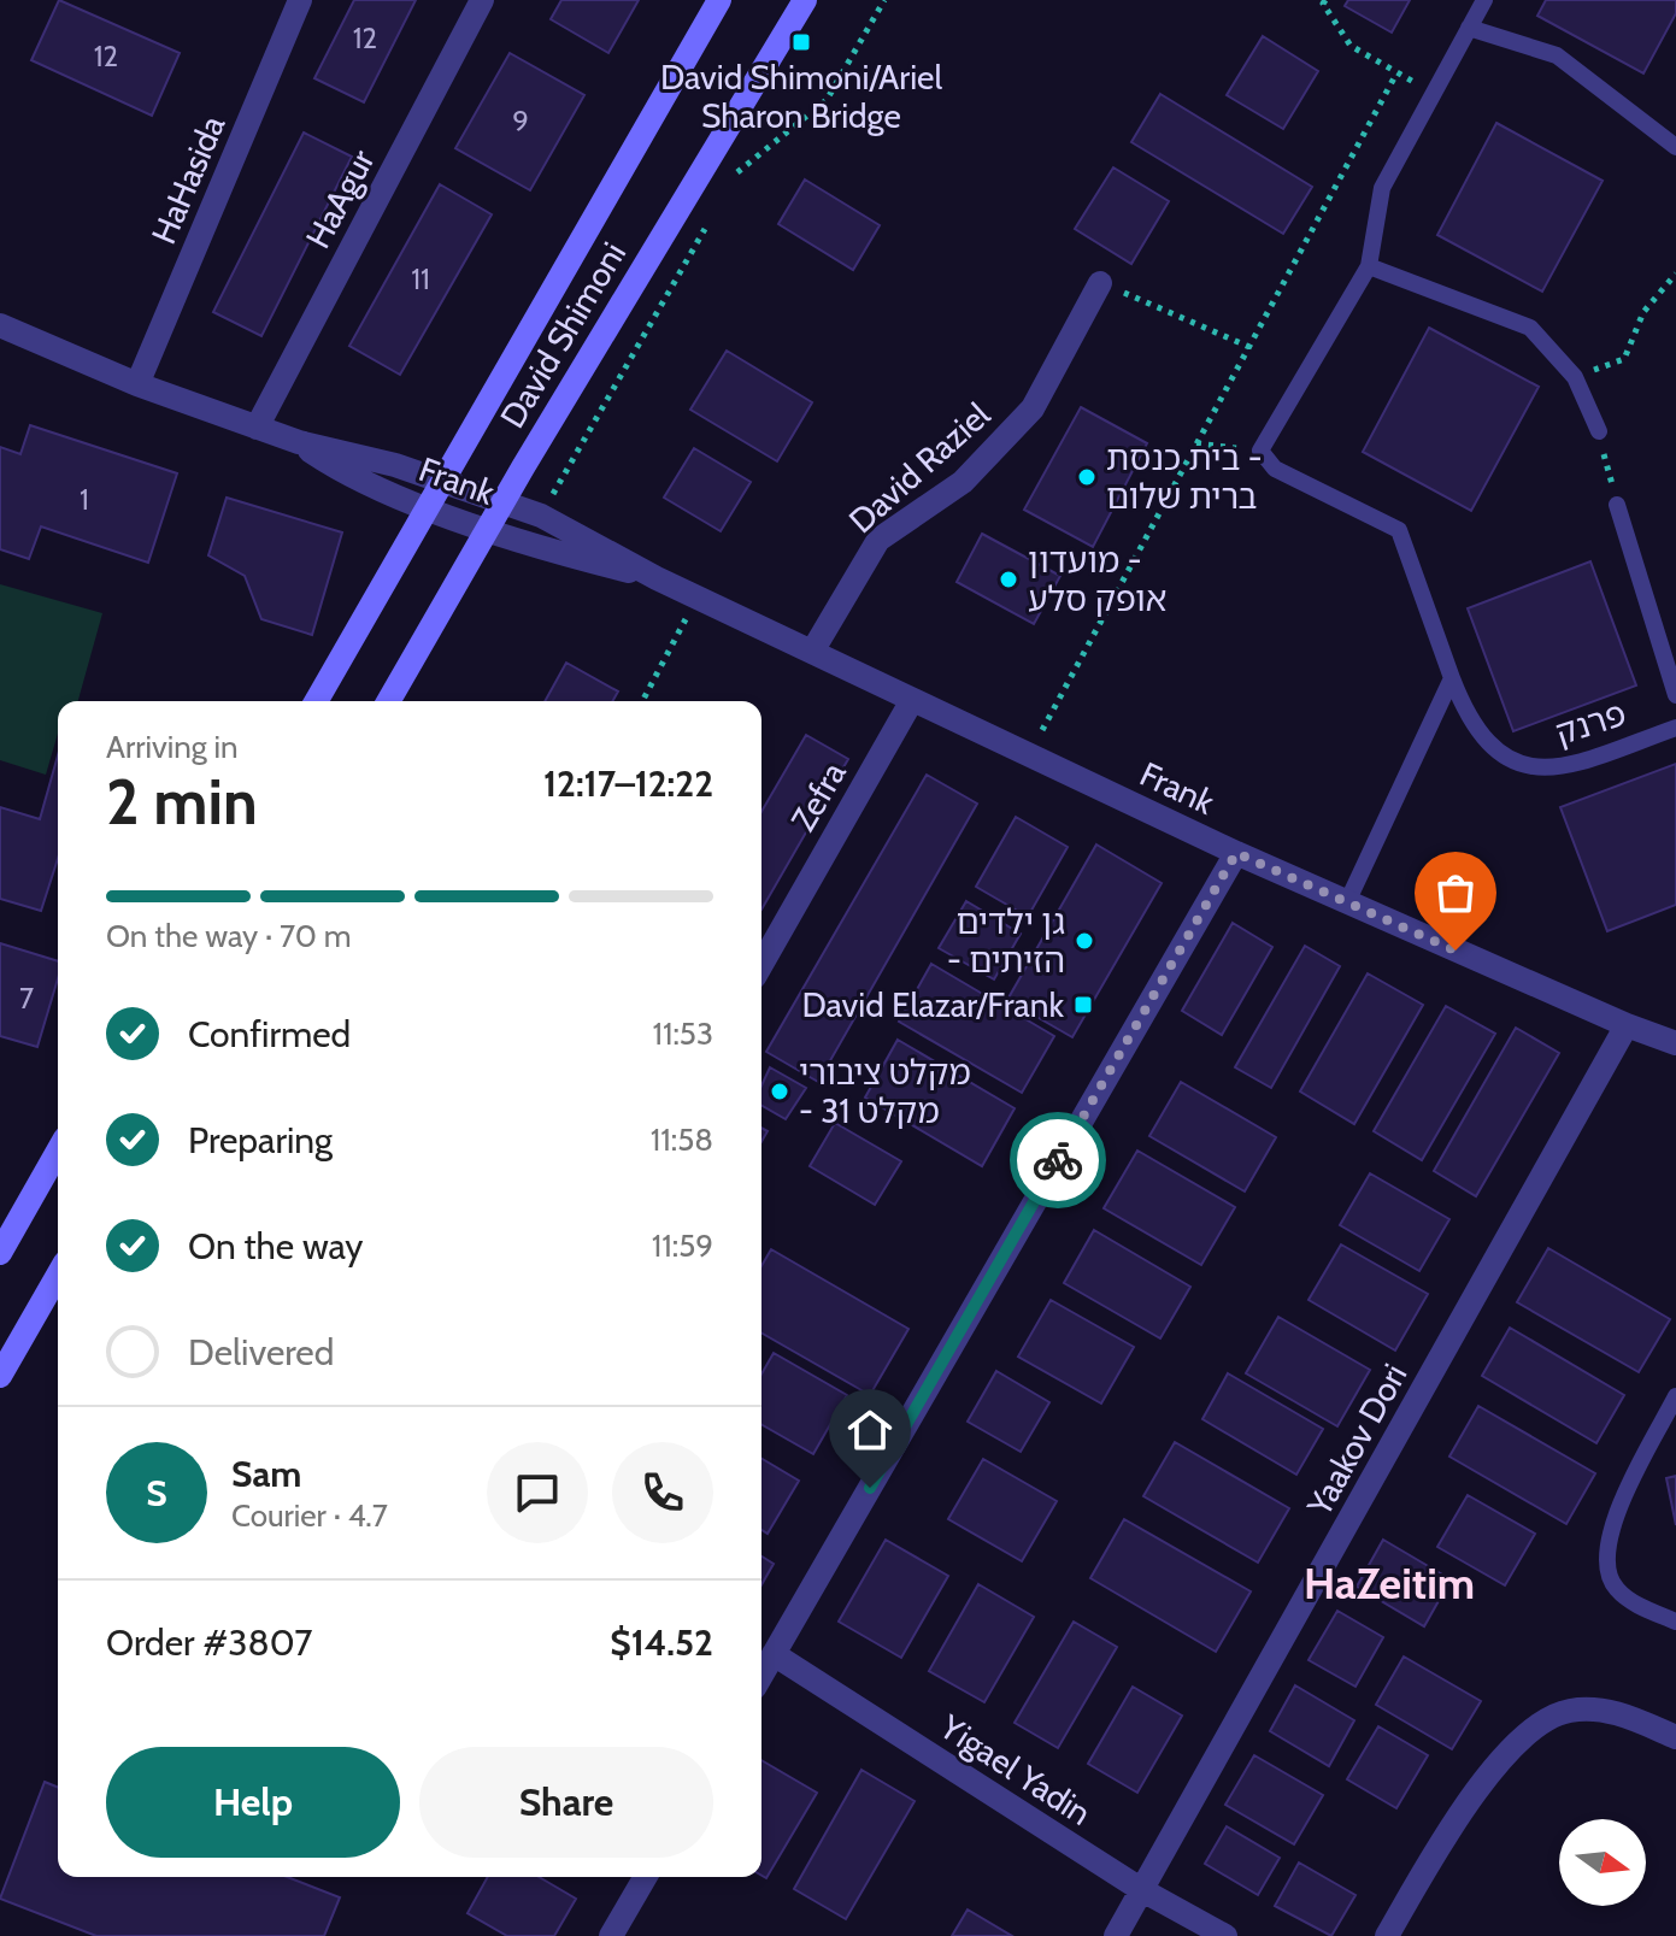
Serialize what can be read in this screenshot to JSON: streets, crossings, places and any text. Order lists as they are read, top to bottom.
{
  "streets": {
    "main road": ["David Shimoni"],
    "street": [
      "HaHasida",
      "HaAgur",
      "David Raziel",
      "Frank",
      "Zefra",
      "Yaakov Dori",
      "Yigael Yadin"
    ],
    "lane": ["פרנק"]
  },
  "crossings": [
    ["HaHasida", "Frank"],
    ["HaAgur", "Frank"],
    ["David Shimoni", "Frank"],
    ["David Raziel", "Frank"],
    ["Frank", "Zefra"],
    ["Frank", "Yaakov Dori"],
    ["Yaakov Dori", "Yigael Yadin"]
  ],
  "districts": ["HaZeitim"],
  "places": {
    "transit": ["David Shimoni/Ariel Sharon Bridge", "David Elazar/Frank"],
    "other": [
      "בית כנסת - ברית שלום",
      "מועדון - אופק סלע",
      "גן ילדים - הזיתים",
      "מקלט ציבורי - מקלט 31"
    ]
  },
  "house_numbers": [
    "12",
    "12",
    "9",
    "11",
    "1",
    "7"
  ],
  "north": "right",
  "page": {
    "heading": ["2 min", "Arriving in", "12:17–12:22"],
    "panel": [
      "Sam",
      "Courier · 4.7",
      "Order #3807",
      "$14.52"
    ],
    "bar": "On the way · 70 m",
    "list": [
      ["Confirmed", "11:53"],
      ["Preparing", "11:58"],
      ["On the way", "11:59"],
      "Delivered"
    ],
    "round": "S",
    "buttons": ["Help", "Share"]
  }
}
